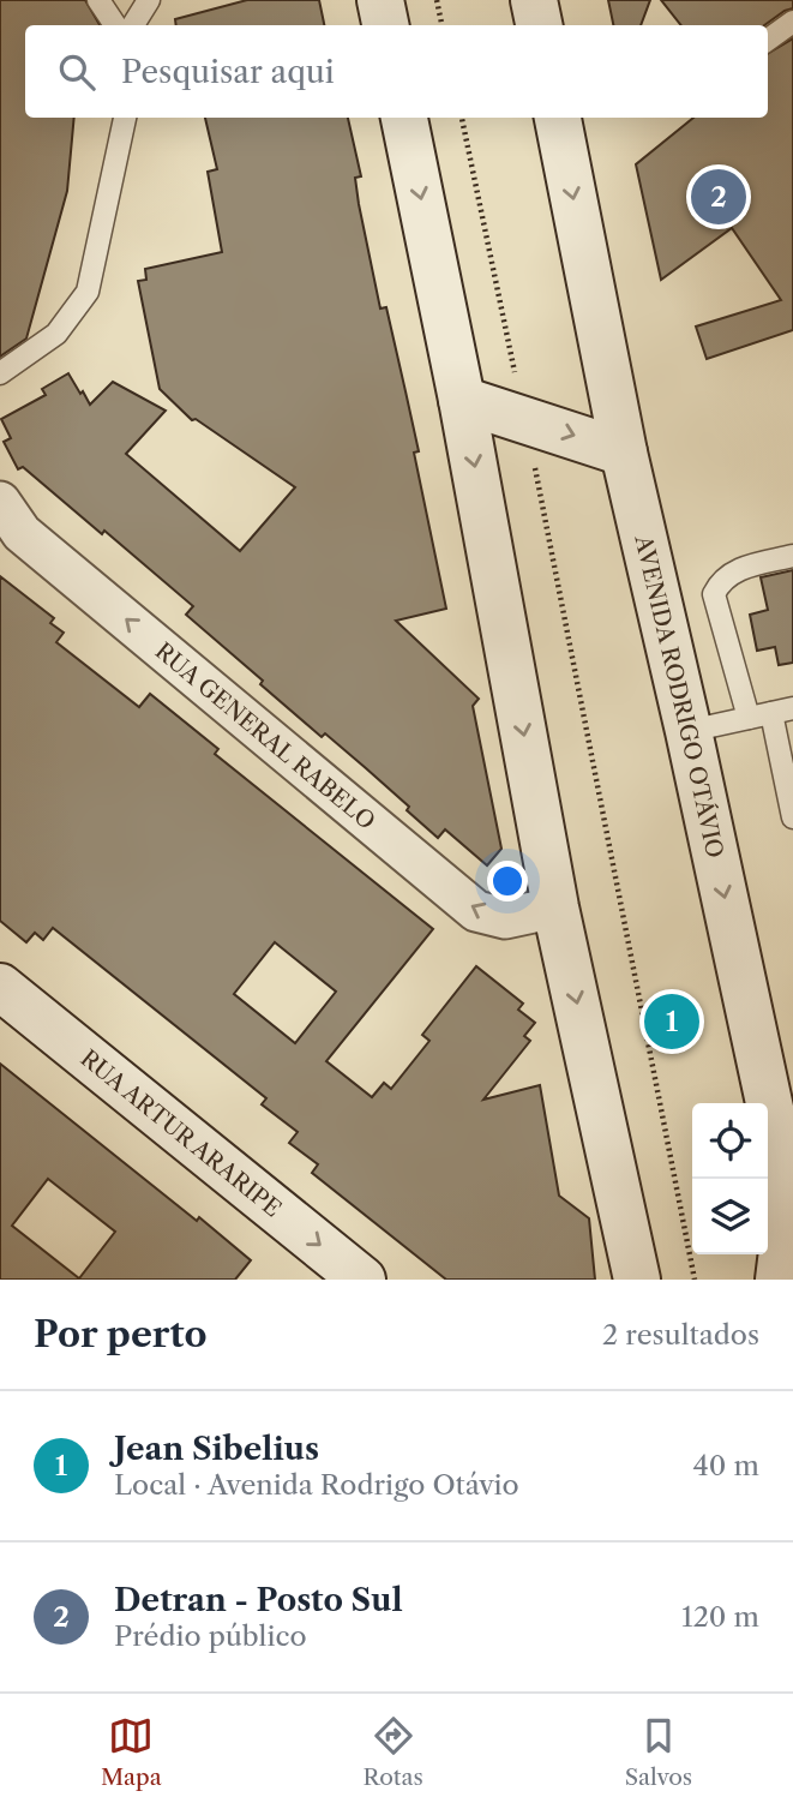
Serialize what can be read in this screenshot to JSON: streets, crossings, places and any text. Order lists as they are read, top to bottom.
{
  "streets": {
    "main road": ["AVENIDA RODRIGO OTÁVIO", "RUA ARTUR ARARIPE"],
    "street": ["RUA GENERAL RABELO"]
  },
  "one_way": ["RUA GENERAL RABELO", "RUA ARTUR ARARIPE"],
  "page": {
    "search": "Pesquisar aqui",
    "pins": ["2", "1"],
    "heading": ["Por perto", "2 resultados"],
    "list": [
      {
        "mark": "1",
        "name": "Jean Sibelius",
        "note": "Local · Avenida Rodrigo Otávio",
        "value": "40 m"
      },
      {
        "mark": "2",
        "name": "Detran - Posto Sul",
        "note": "Prédio público",
        "value": "120 m"
      }
    ],
    "nav": ["Mapa", "Rotas", "Salvos"]
  }
}
